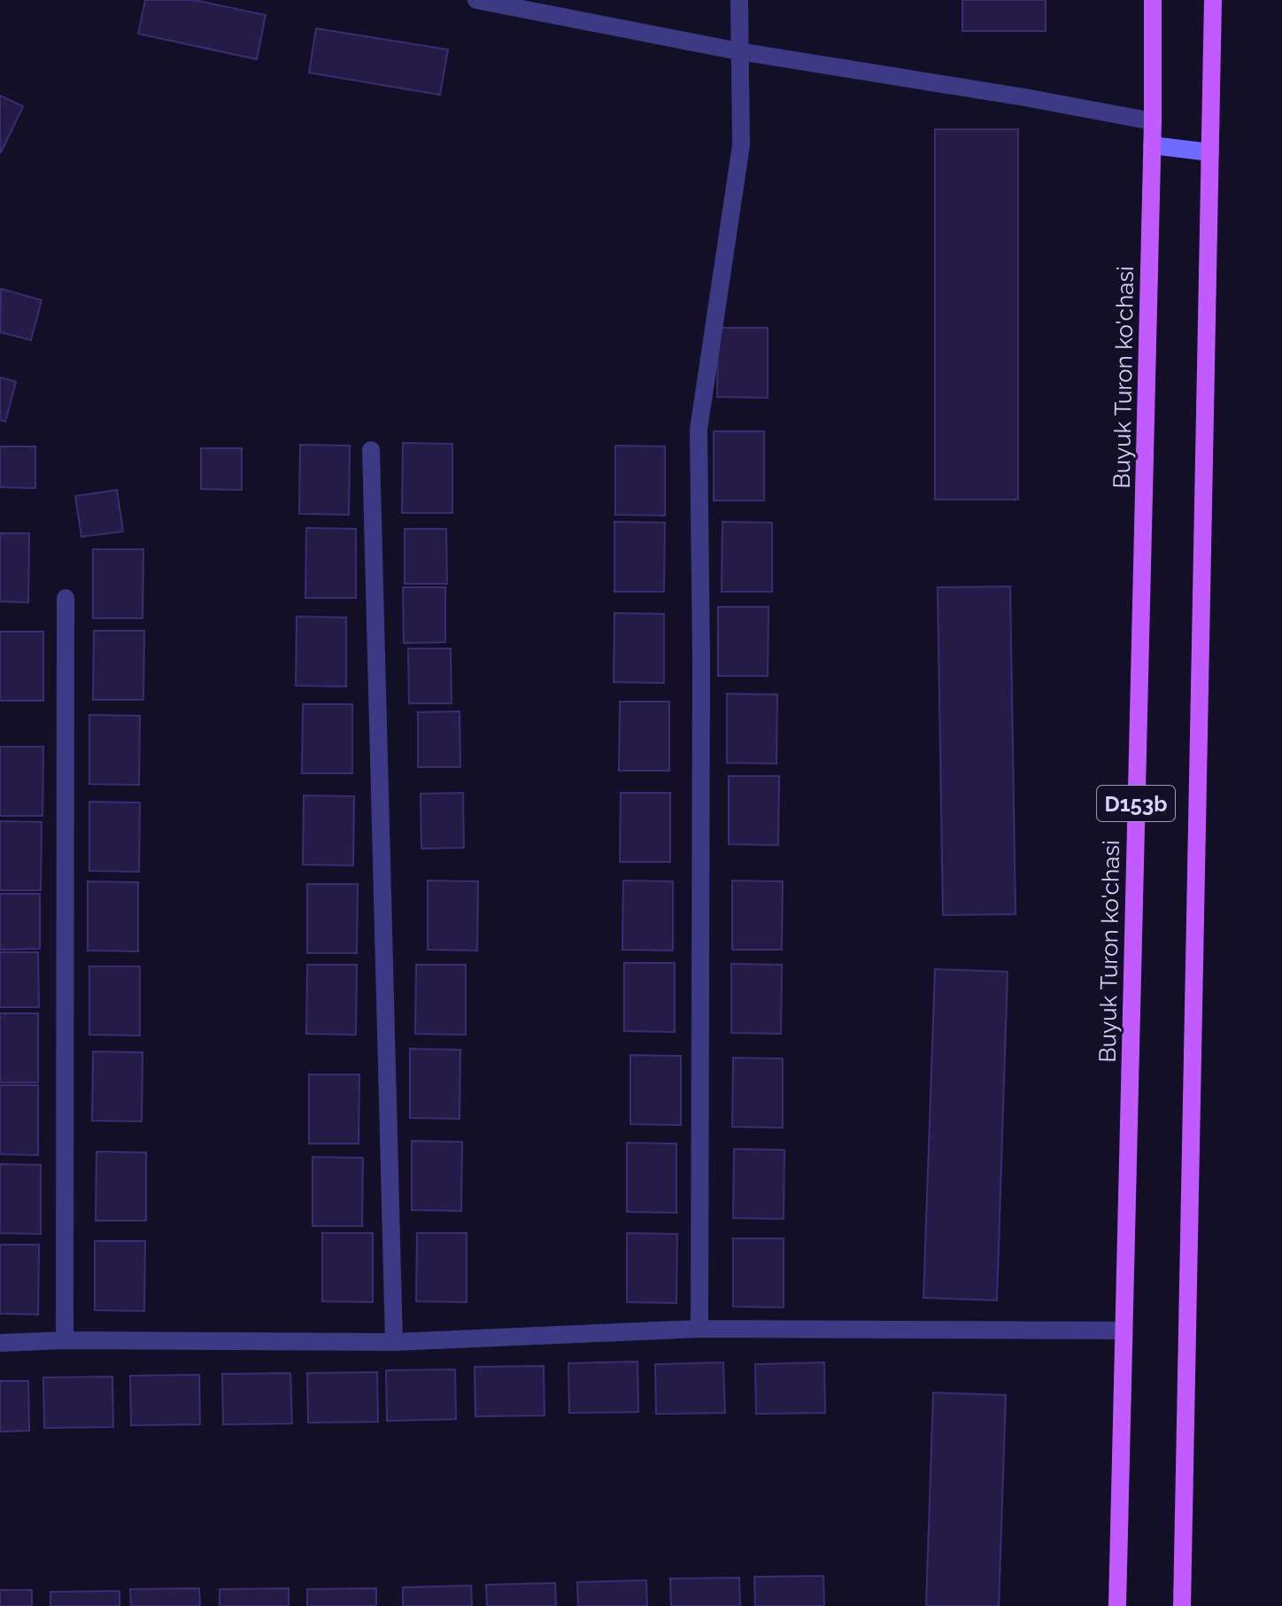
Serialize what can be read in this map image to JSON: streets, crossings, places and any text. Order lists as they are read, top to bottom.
{
  "streets": {
    "main road": ["Buyuk Turon ko'chasi", "D153b"]
  }
}
